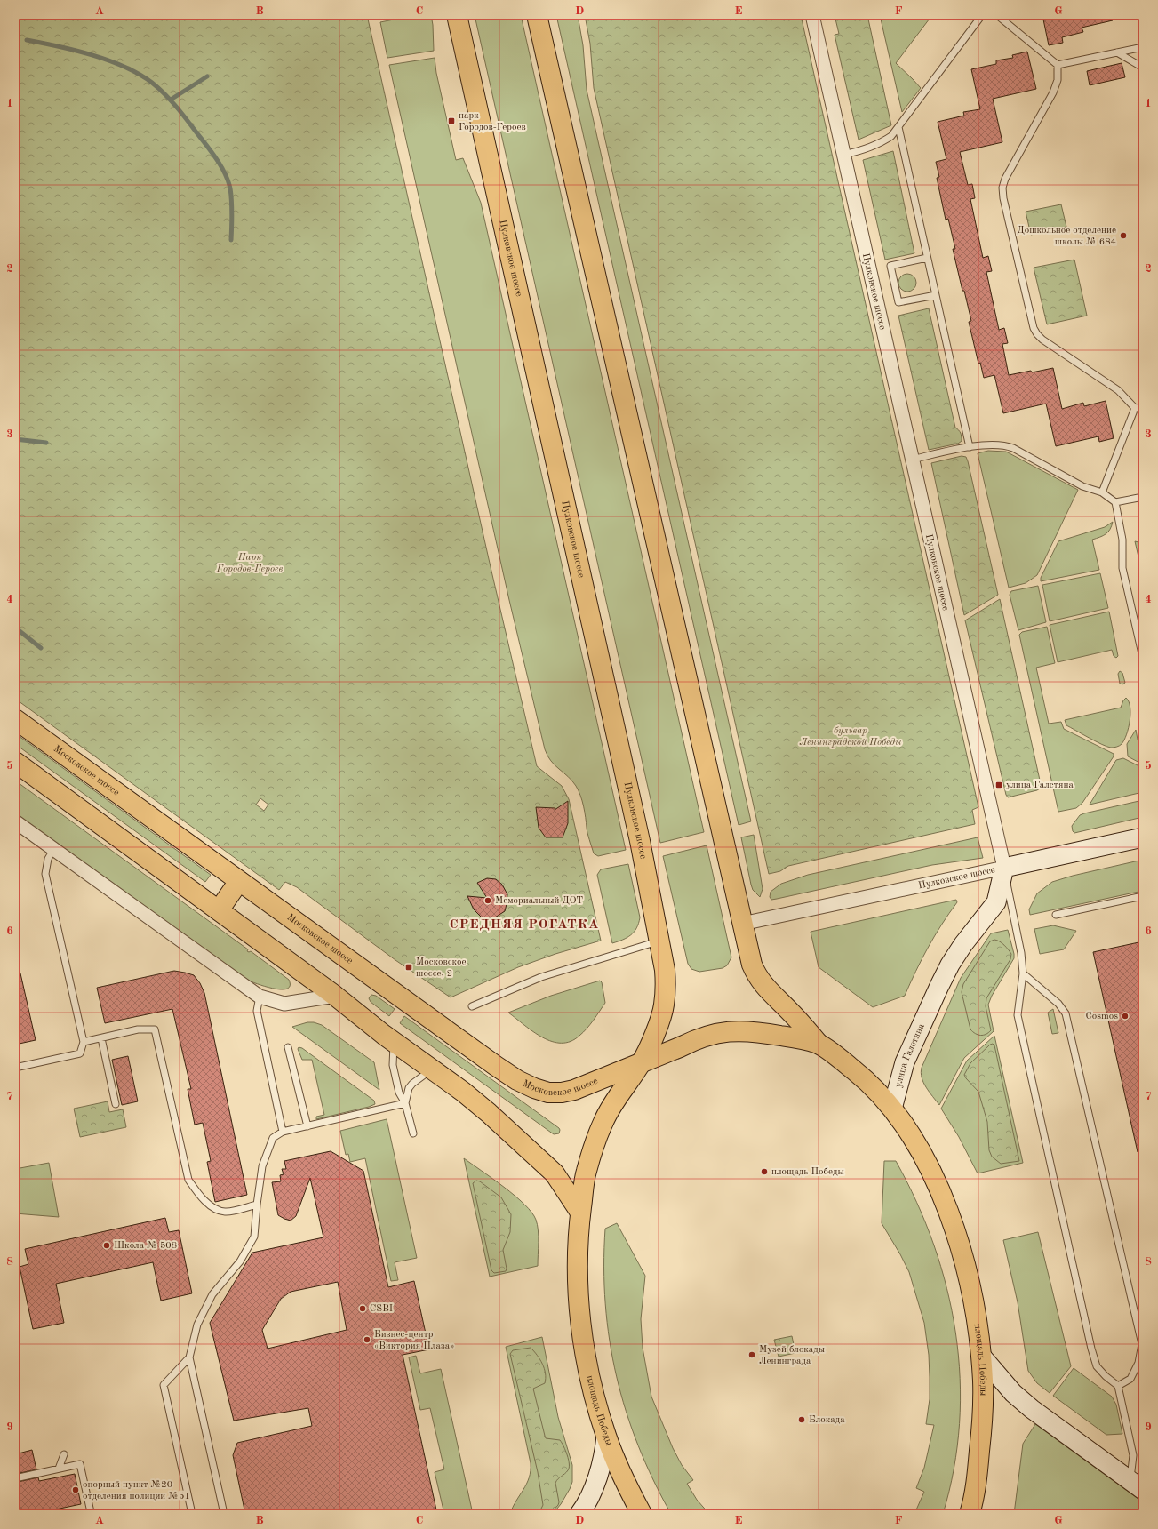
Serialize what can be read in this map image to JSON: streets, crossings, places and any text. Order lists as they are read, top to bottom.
{
  "streets": {
    "main road": ["Пулковское шоссе", "Московское шоссе", "площадь Победы"],
    "street": ["улица Галстяна"]
  },
  "crossings": [
    ["Пулковское шоссе", "Московское шоссе"],
    ["Пулковское шоссе", "улица Галстяна"],
    ["Пулковское шоссе", "площадь Победы"],
    ["Московское шоссе", "площадь Победы"],
    ["улица Галстяна", "площадь Победы"]
  ],
  "districts": ["СРЕДНЯЯ РОГАТКА"],
  "parks": ["Парк Городов-Героев", "бульвар Ленинградской Победы"],
  "places": {
    "transit": ["парк Городов-Героев", "улица Галстяна", "Московское шоссе, 2"],
    "other": [
      "Дошкольное отделение школы № 684",
      "Мемориальный ДОТ",
      "Cosmos",
      "площадь Победы",
      "Школа № 508",
      "CSBI",
      "Бизнес-центр «Виктория Плаза»",
      "Музей блокады Ленинграда",
      "Блокада",
      "опорный пункт №20 отделения полиции №51"
    ]
  },
  "grid": {
    "columns": [
      "A",
      "B",
      "C",
      "D",
      "E",
      "F",
      "G"
    ],
    "rows": [
      "1",
      "2",
      "3",
      "4",
      "5",
      "6",
      "7",
      "8",
      "9"
    ]
  }
}
